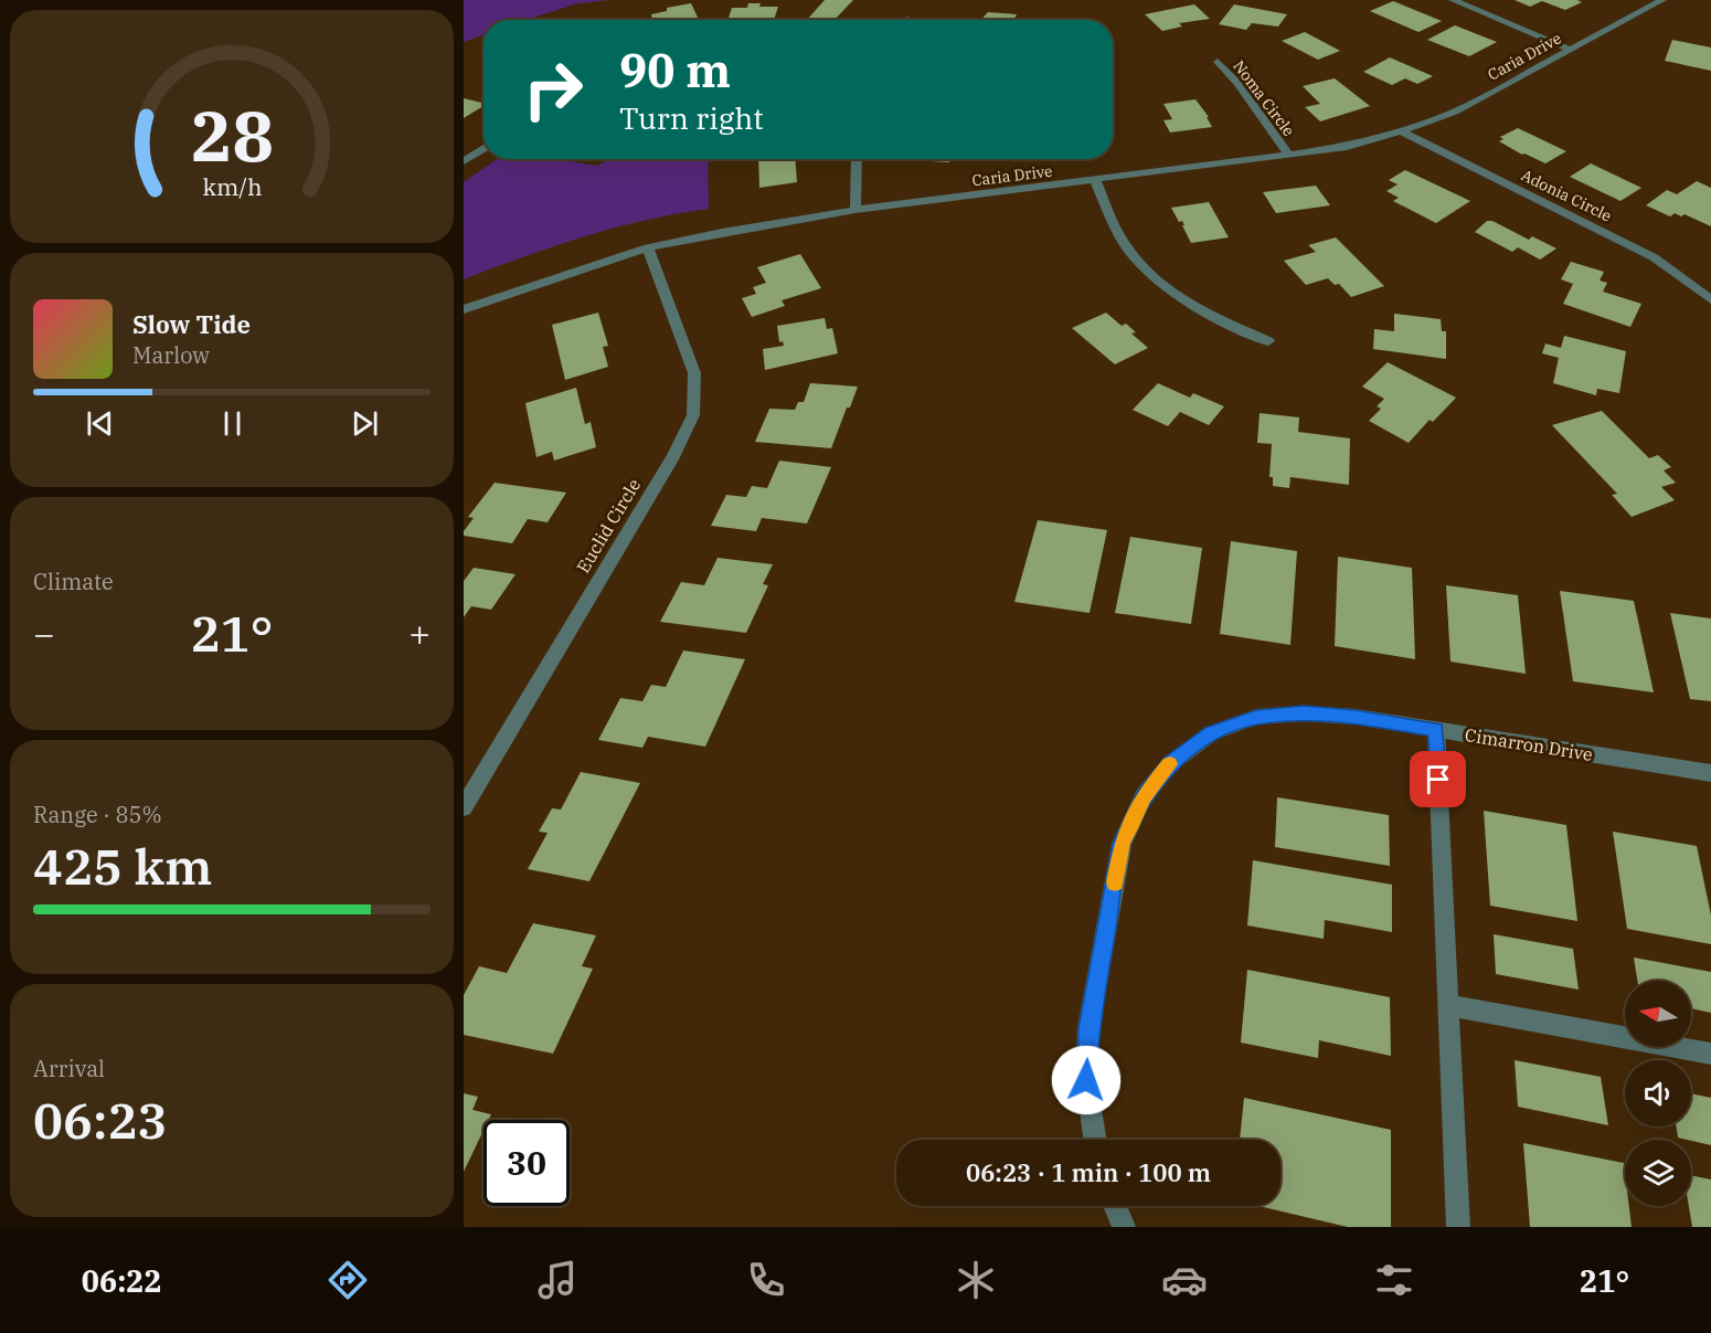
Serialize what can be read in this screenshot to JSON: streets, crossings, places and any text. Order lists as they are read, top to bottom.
{
  "streets": {
    "street": [
      "Caria Drive",
      "Noma Circle",
      "Adonia Circle",
      "Euclid Circle",
      "Cimarron Drive"
    ]
  },
  "crossings": [
    ["Caria Drive", "Noma Circle"],
    ["Caria Drive", "Adonia Circle"],
    ["Caria Drive", "Euclid Circle"]
  ],
  "north": "left",
  "page": {
    "turn": ["90 m", "Turn right"],
    "song": ["Slow Tide", "Marlow"],
    "tile": [
      "Climate",
      ["Range · 85%", "425 km"],
      ["Arrival", "06:23"]
    ],
    "heat": ["−", "21°", "+"],
    "limit": "30",
    "trip": "06:23 · 1 min · 100 m",
    "tabs": ["06:22", "21°"],
    "gauge": ["28", "km/h"]
  }
}
